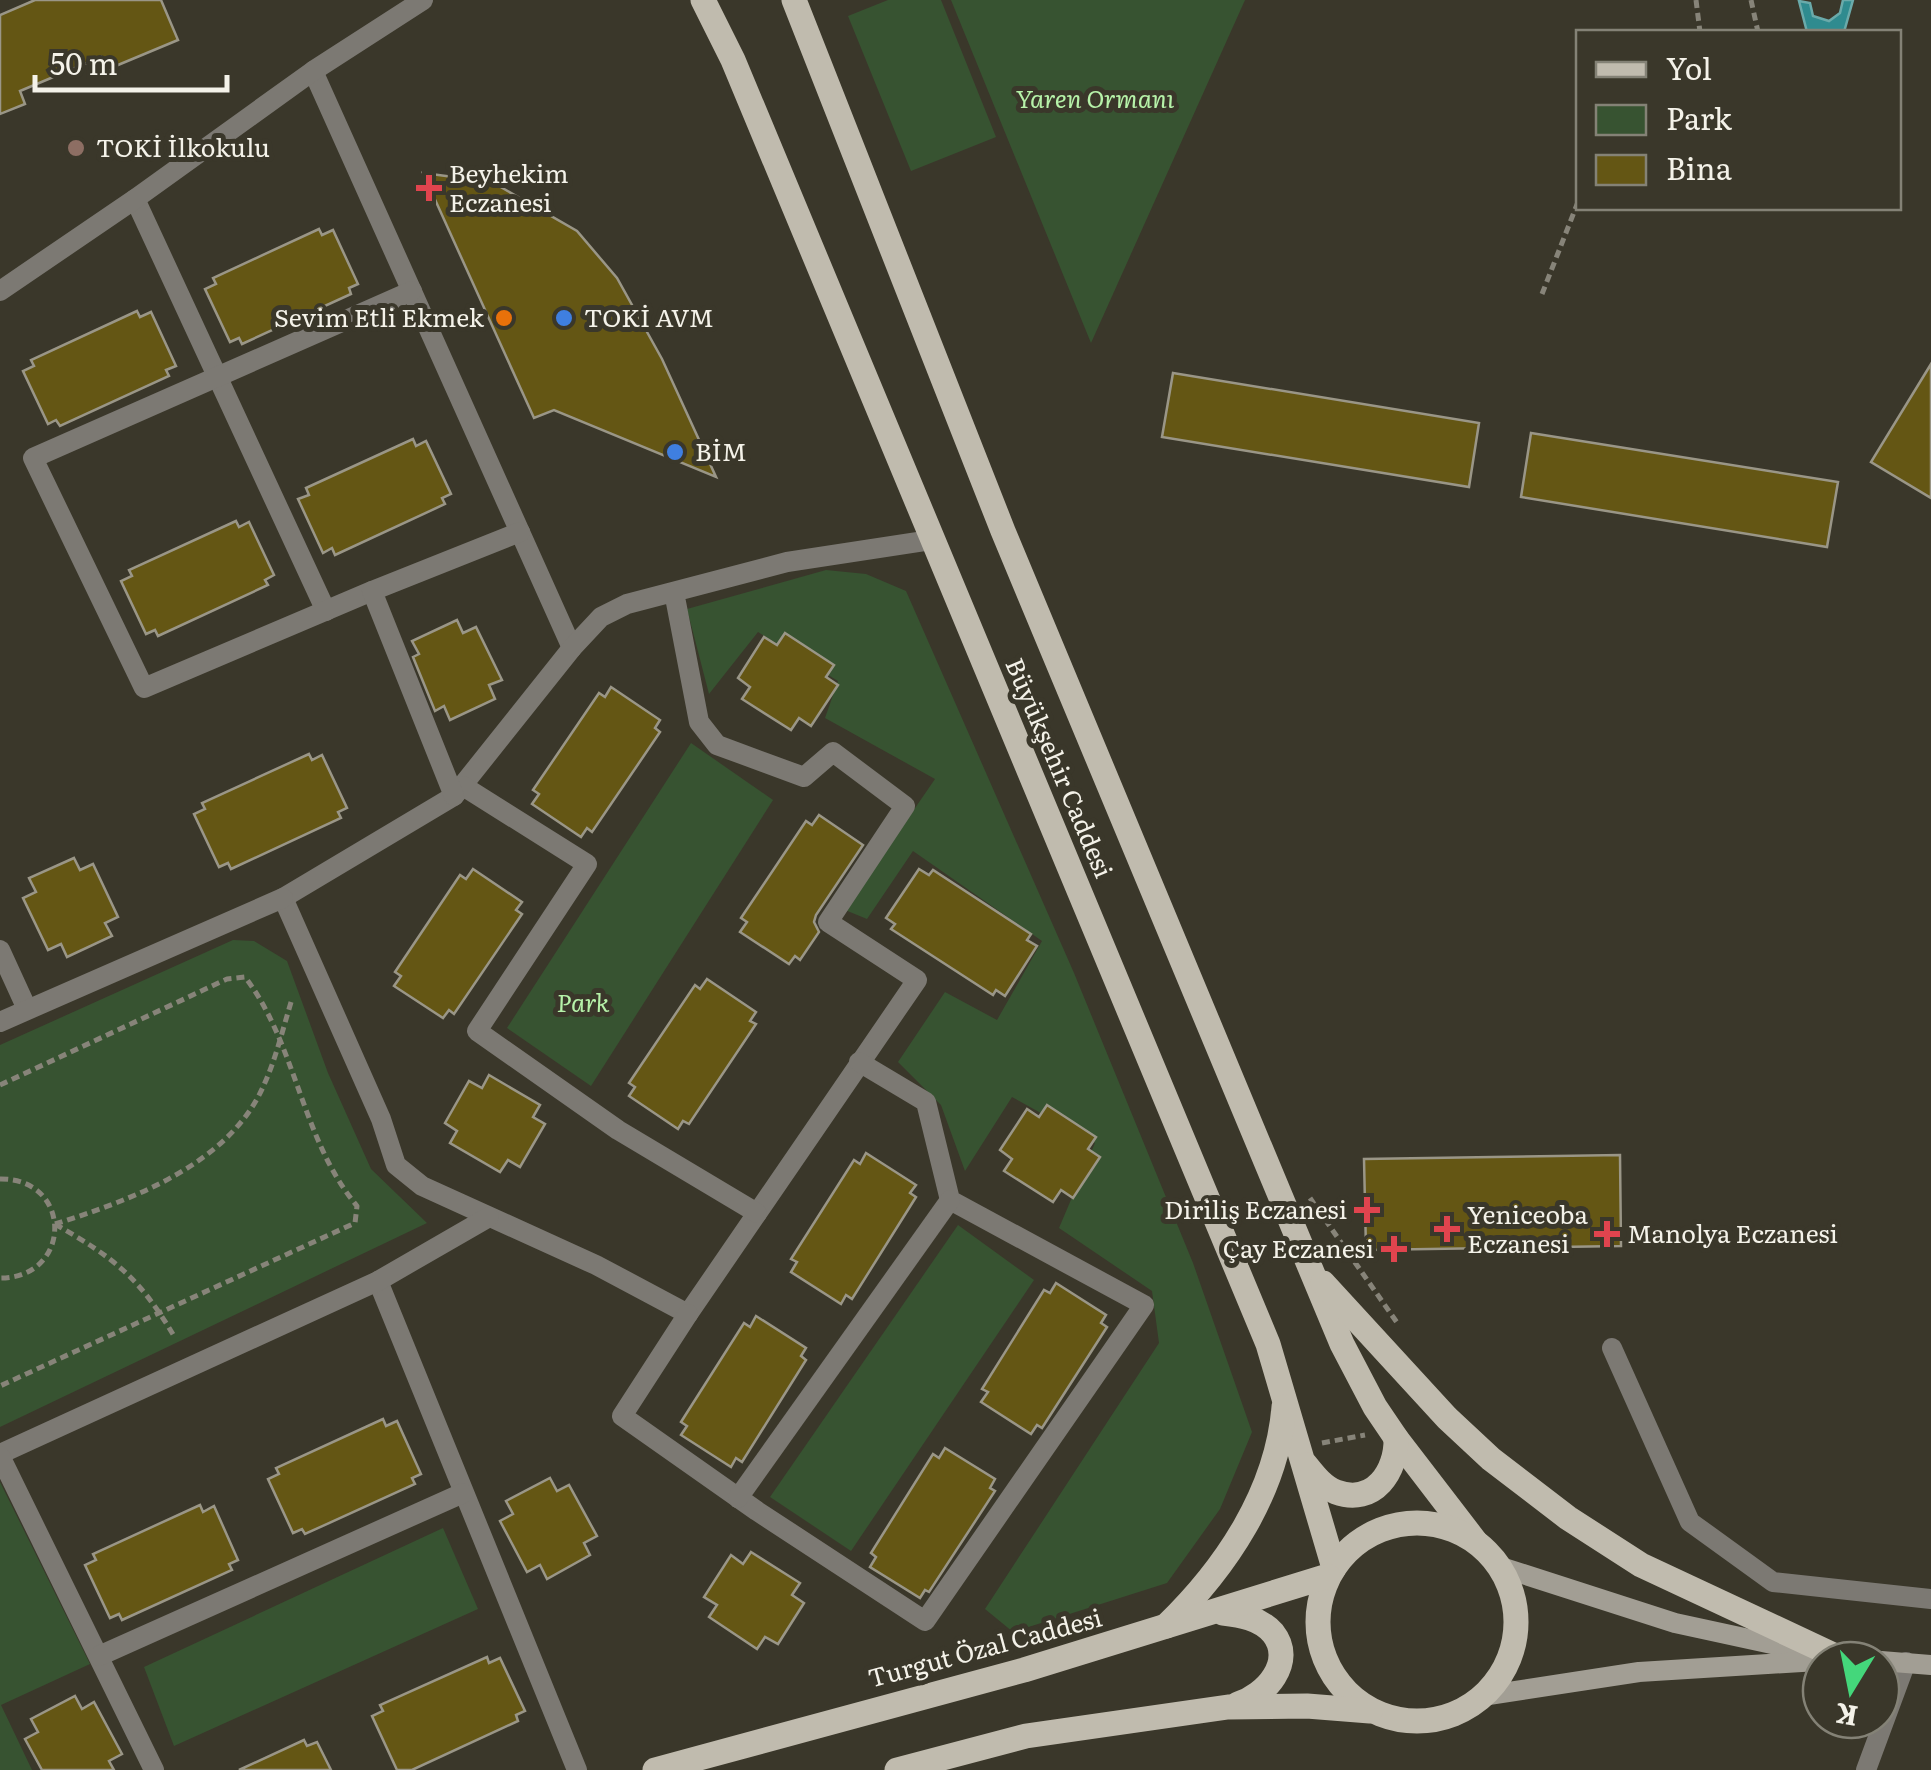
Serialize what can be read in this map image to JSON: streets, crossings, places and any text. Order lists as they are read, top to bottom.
{
  "streets": {
    "main road": ["Büyükşehir Caddesi", "Turgut Özal Caddesi"]
  },
  "crossings": [
    ["Büyükşehir Caddesi", "Turgut Özal Caddesi"]
  ],
  "parks": ["Yaren Ormanı", "Park"],
  "places": {
    "other": [
      "TOKİ İlkokulu",
      "Sevim Etli Ekmek",
      "TOKİ AVM",
      "BİM"
    ],
    "health": [
      "Beyhekim Eczanesi",
      "Diriliş Eczanesi",
      "Yeniceoba Eczanesi",
      "Manolya Eczanesi",
      "Çay Eczanesi"
    ]
  },
  "legend": ["Yol", "Park", "Bina"],
  "scale_bar": "50 m",
  "north": "bottom"
}
